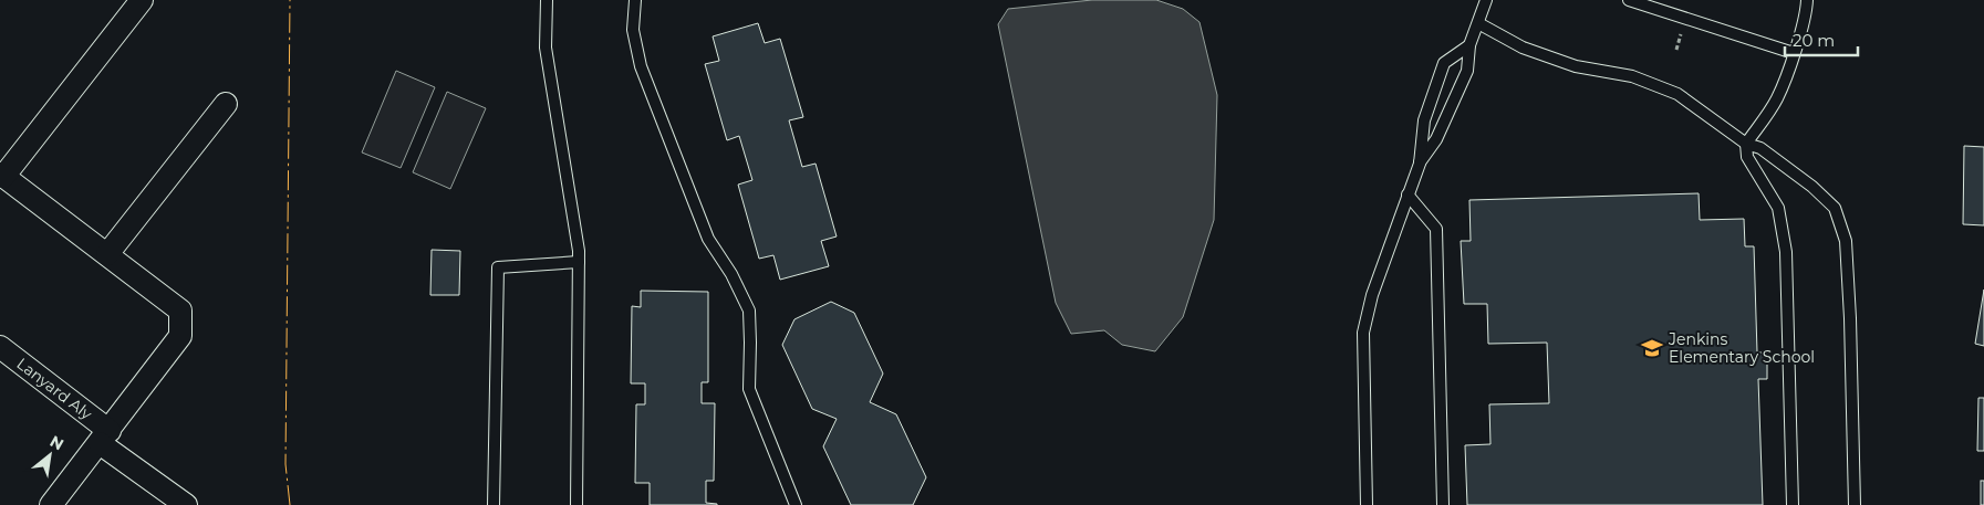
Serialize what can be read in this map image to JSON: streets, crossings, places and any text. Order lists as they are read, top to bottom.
{
  "streets": {
    "street": ["Lanyard Aly"]
  },
  "places": {
    "school or university": ["Jenkins Elementary School"]
  },
  "scale_bar": "20 m",
  "north": "top right"
}
